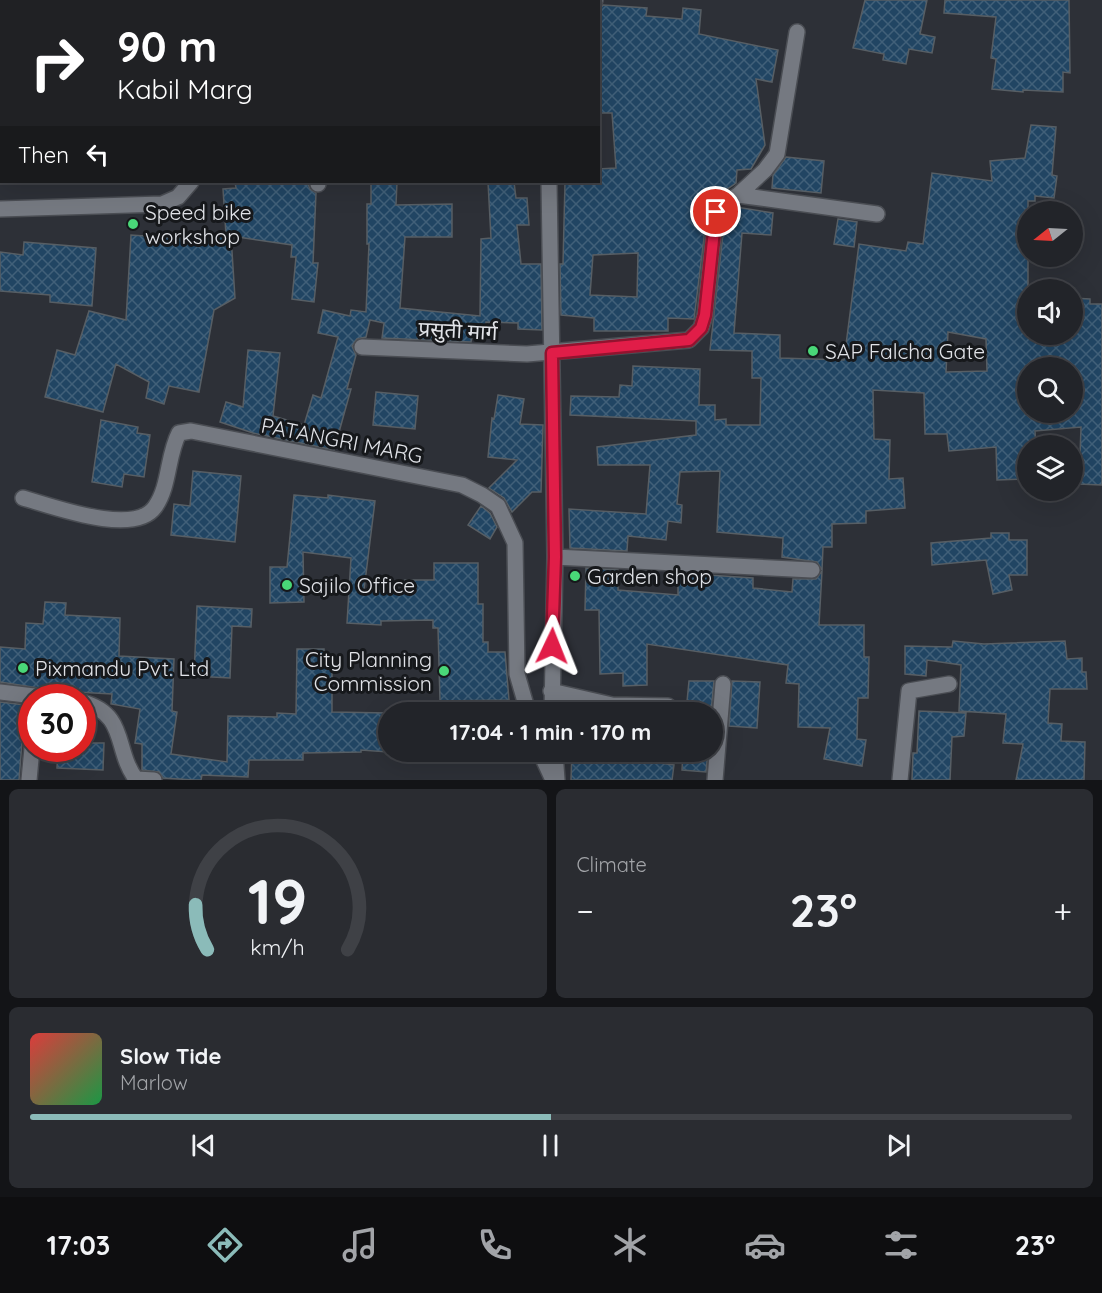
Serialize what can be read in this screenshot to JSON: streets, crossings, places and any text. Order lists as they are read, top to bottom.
{
  "streets": {
    "street": ["प्रसुती मार्ग", "PATANGRI MARG"]
  },
  "places": [
    "Speed bike workshop",
    "SAP Falcha Gate",
    "Garden shop",
    "Sajilo Office",
    "Pixmandu Pvt. Ltd",
    "City Planning Commission"
  ],
  "north": "left",
  "page": {
    "turn": ["90 m", "Kabil Marg"],
    "then": "Then",
    "limit": "30",
    "trip": "17:04 · 1 min · 170 m",
    "tile": "Climate",
    "heat": ["−", "23°", "+"],
    "song": ["Slow Tide", "Marlow"],
    "tabs": ["17:03", "23°"],
    "gauge": ["19", "km/h"]
  }
}
